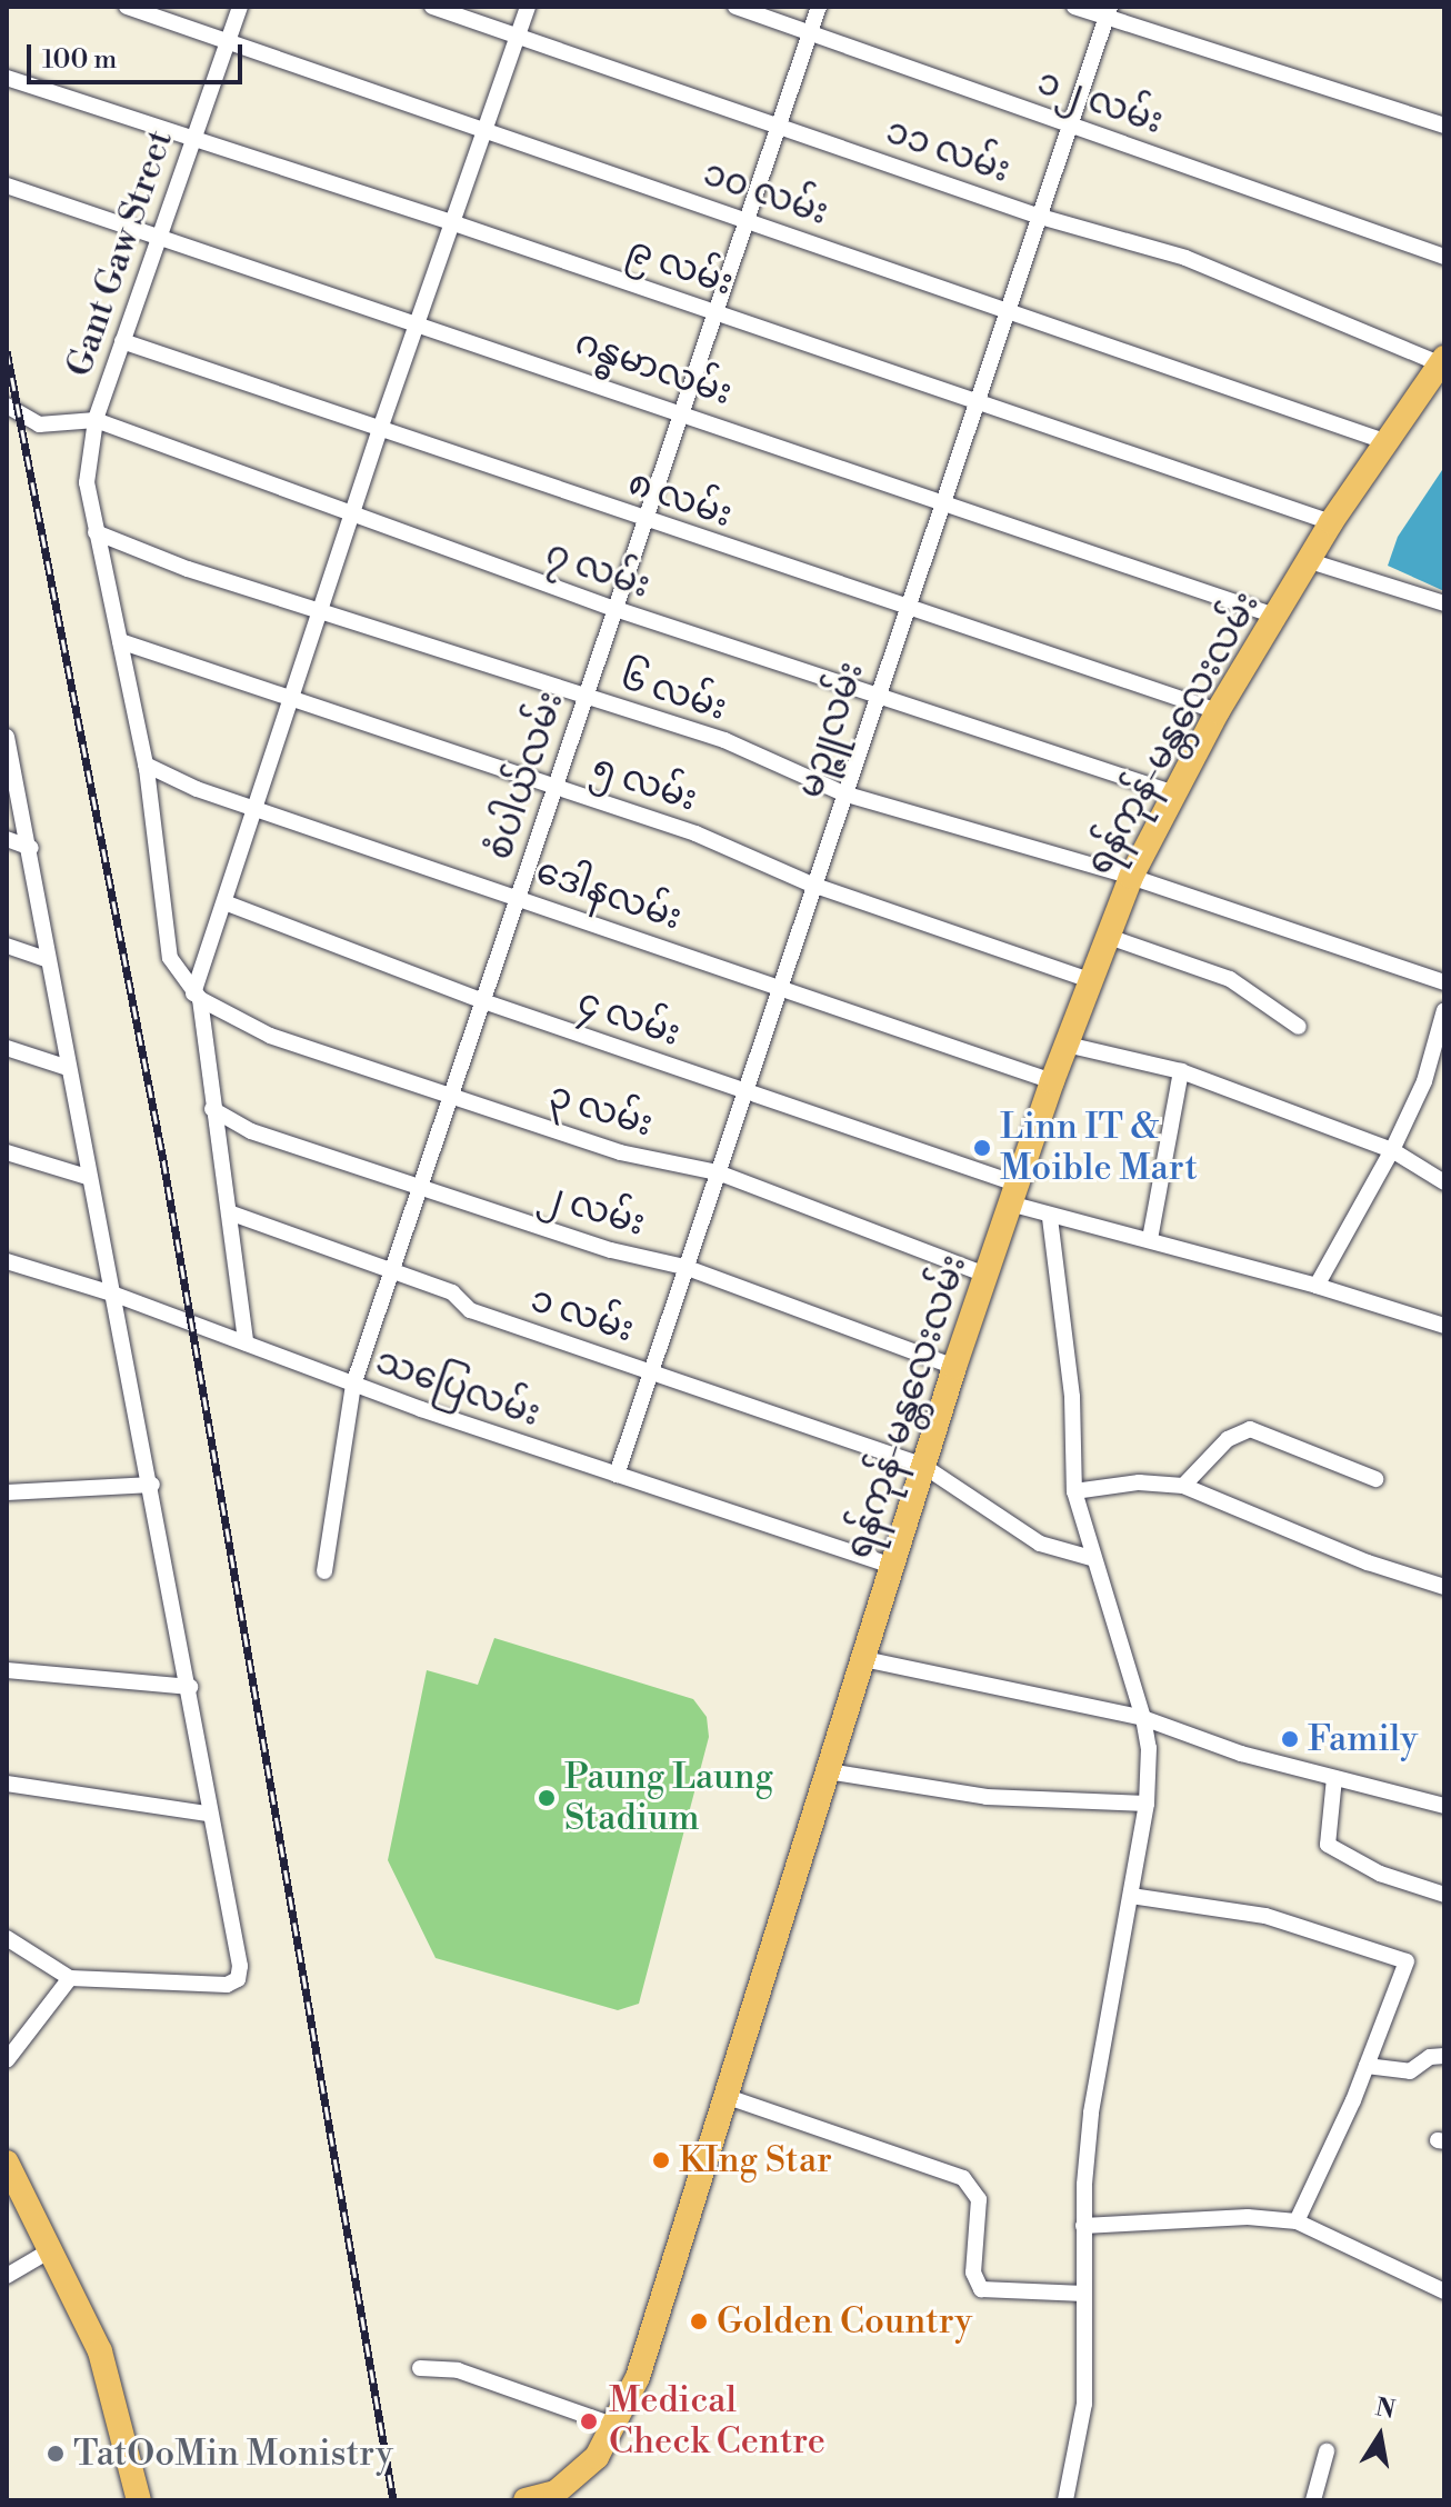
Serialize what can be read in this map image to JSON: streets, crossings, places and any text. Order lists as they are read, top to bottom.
{
  "streets": {
    "main road": ["ရန်ကုန်-မန္တလေးလမ်း"],
    "street": [
      "၁၂ လမ်း",
      "၁၁ လမ်း",
      "၁၀ လမ်း",
      "Gant Gaw Street",
      "၉ လမ်း",
      "ဂန္ဓမာလမ်း",
      "၈ လမ်း",
      "၇ လမ်း",
      "၆ လမ်း",
      "မဉ္ဇူလမ်း",
      "စံပါယ်လမ်း",
      "၅ လမ်း",
      "ဒေါနလမ်း",
      "၄ လမ်း",
      "၃ လမ်း",
      "၂ လမ်း",
      "၁ လမ်း",
      "သပြေလမ်း"
    ]
  },
  "crossings": [
    ["၁၂ လမ်း", "မဉ္ဇူလမ်း"],
    ["၁၂ လမ်း", "စံပါယ်လမ်း"],
    ["၁၁ လမ်း", "မဉ္ဇူလမ်း"],
    ["၁၁ လမ်း", "ရန်ကုန်-မန္တလေးလမ်း"],
    ["၁၁ လမ်း", "စံပါယ်လမ်း"],
    ["၁၀ လမ်း", "Gant Gaw Street"],
    ["၁၀ လမ်း", "မဉ္ဇူလမ်း"],
    ["၁၀ လမ်း", "ရန်ကုန်-မန္တလေးလမ်း"],
    ["၁၀ လမ်း", "စံပါယ်လမ်း"],
    ["Gant Gaw Street", "၉ လမ်း"],
    ["Gant Gaw Street", "ဂန္ဓမာလမ်း"],
    ["Gant Gaw Street", "၈ လမ်း"],
    ["Gant Gaw Street", "၇ လမ်း"],
    ["Gant Gaw Street", "၆ လမ်း"],
    ["Gant Gaw Street", "၅ လမ်း"],
    ["Gant Gaw Street", "ဒေါနလမ်း"],
    ["Gant Gaw Street", "၃ လမ်း"],
    ["၉ လမ်း", "မဉ္ဇူလမ်း"],
    ["၉ လမ်း", "ရန်ကုန်-မန္တလေးလမ်း"],
    ["၉ လမ်း", "စံပါယ်လမ်း"],
    ["ဂန္ဓမာလမ်း", "မဉ္ဇူလမ်း"],
    ["ဂန္ဓမာလမ်း", "ရန်ကုန်-မန္တလေးလမ်း"],
    ["ဂန္ဓမာလမ်း", "စံပါယ်လမ်း"],
    ["၈ လမ်း", "မဉ္ဇူလမ်း"],
    ["၈ လမ်း", "ရန်ကုန်-မန္တလေးလမ်း"],
    ["၈ လမ်း", "စံပါယ်လမ်း"],
    ["၇ လမ်း", "မဉ္ဇူလမ်း"],
    ["၇ လမ်း", "ရန်ကုန်-မန္တလေးလမ်း"],
    ["၇ လမ်း", "စံပါယ်လမ်း"],
    ["၆ လမ်း", "မဉ္ဇူလမ်း"],
    ["၆ လမ်း", "ရန်ကုန်-မန္တလေးလမ်း"],
    ["၆ လမ်း", "စံပါယ်လမ်း"],
    ["မဉ္ဇူလမ်း", "၅ လမ်း"],
    ["မဉ္ဇူလမ်း", "ဒေါနလမ်း"],
    ["မဉ္ဇူလမ်း", "၄ လမ်း"],
    ["မဉ္ဇူလမ်း", "၃ လမ်း"],
    ["မဉ္ဇူလမ်း", "၂ လမ်း"],
    ["မဉ္ဇူလမ်း", "၁ လမ်း"],
    ["မဉ္ဇူလမ်း", "သပြေလမ်း"],
    ["ရန်ကုန်-မန္တလေးလမ်း", "၅ လမ်း"],
    ["ရန်ကုန်-မန္တလေးလမ်း", "ဒေါနလမ်း"],
    ["ရန်ကုန်-မန္တလေးလမ်း", "၄ လမ်း"],
    ["ရန်ကုန်-မန္တလေးလမ်း", "၃ လမ်း"],
    ["ရန်ကုန်-မန္တလေးလမ်း", "၂ လမ်း"],
    ["ရန်ကုန်-မန္တလေးလမ်း", "၁ လမ်း"],
    ["ရန်ကုန်-မန္တလေးလမ်း", "သပြေလမ်း"],
    ["စံပါယ်လမ်း", "၅ လမ်း"],
    ["စံပါယ်လမ်း", "ဒေါနလမ်း"],
    ["စံပါယ်လမ်း", "၄ လမ်း"],
    ["စံပါယ်လမ်း", "၃ လမ်း"],
    ["စံပါယ်လမ်း", "၂ လမ်း"],
    ["စံပါယ်လမ်း", "၁ လမ်း"],
    ["စံပါယ်လမ်း", "သပြေလမ်း"]
  ],
  "places": [
    "Linn IT & Moible Mart",
    "Family",
    "Paung Laung Stadium",
    "KIng Star",
    "Golden Country",
    "Medical Check Centre",
    "TatOoMin Monistry"
  ],
  "scale_bar": "100 m",
  "north": "top"
}
